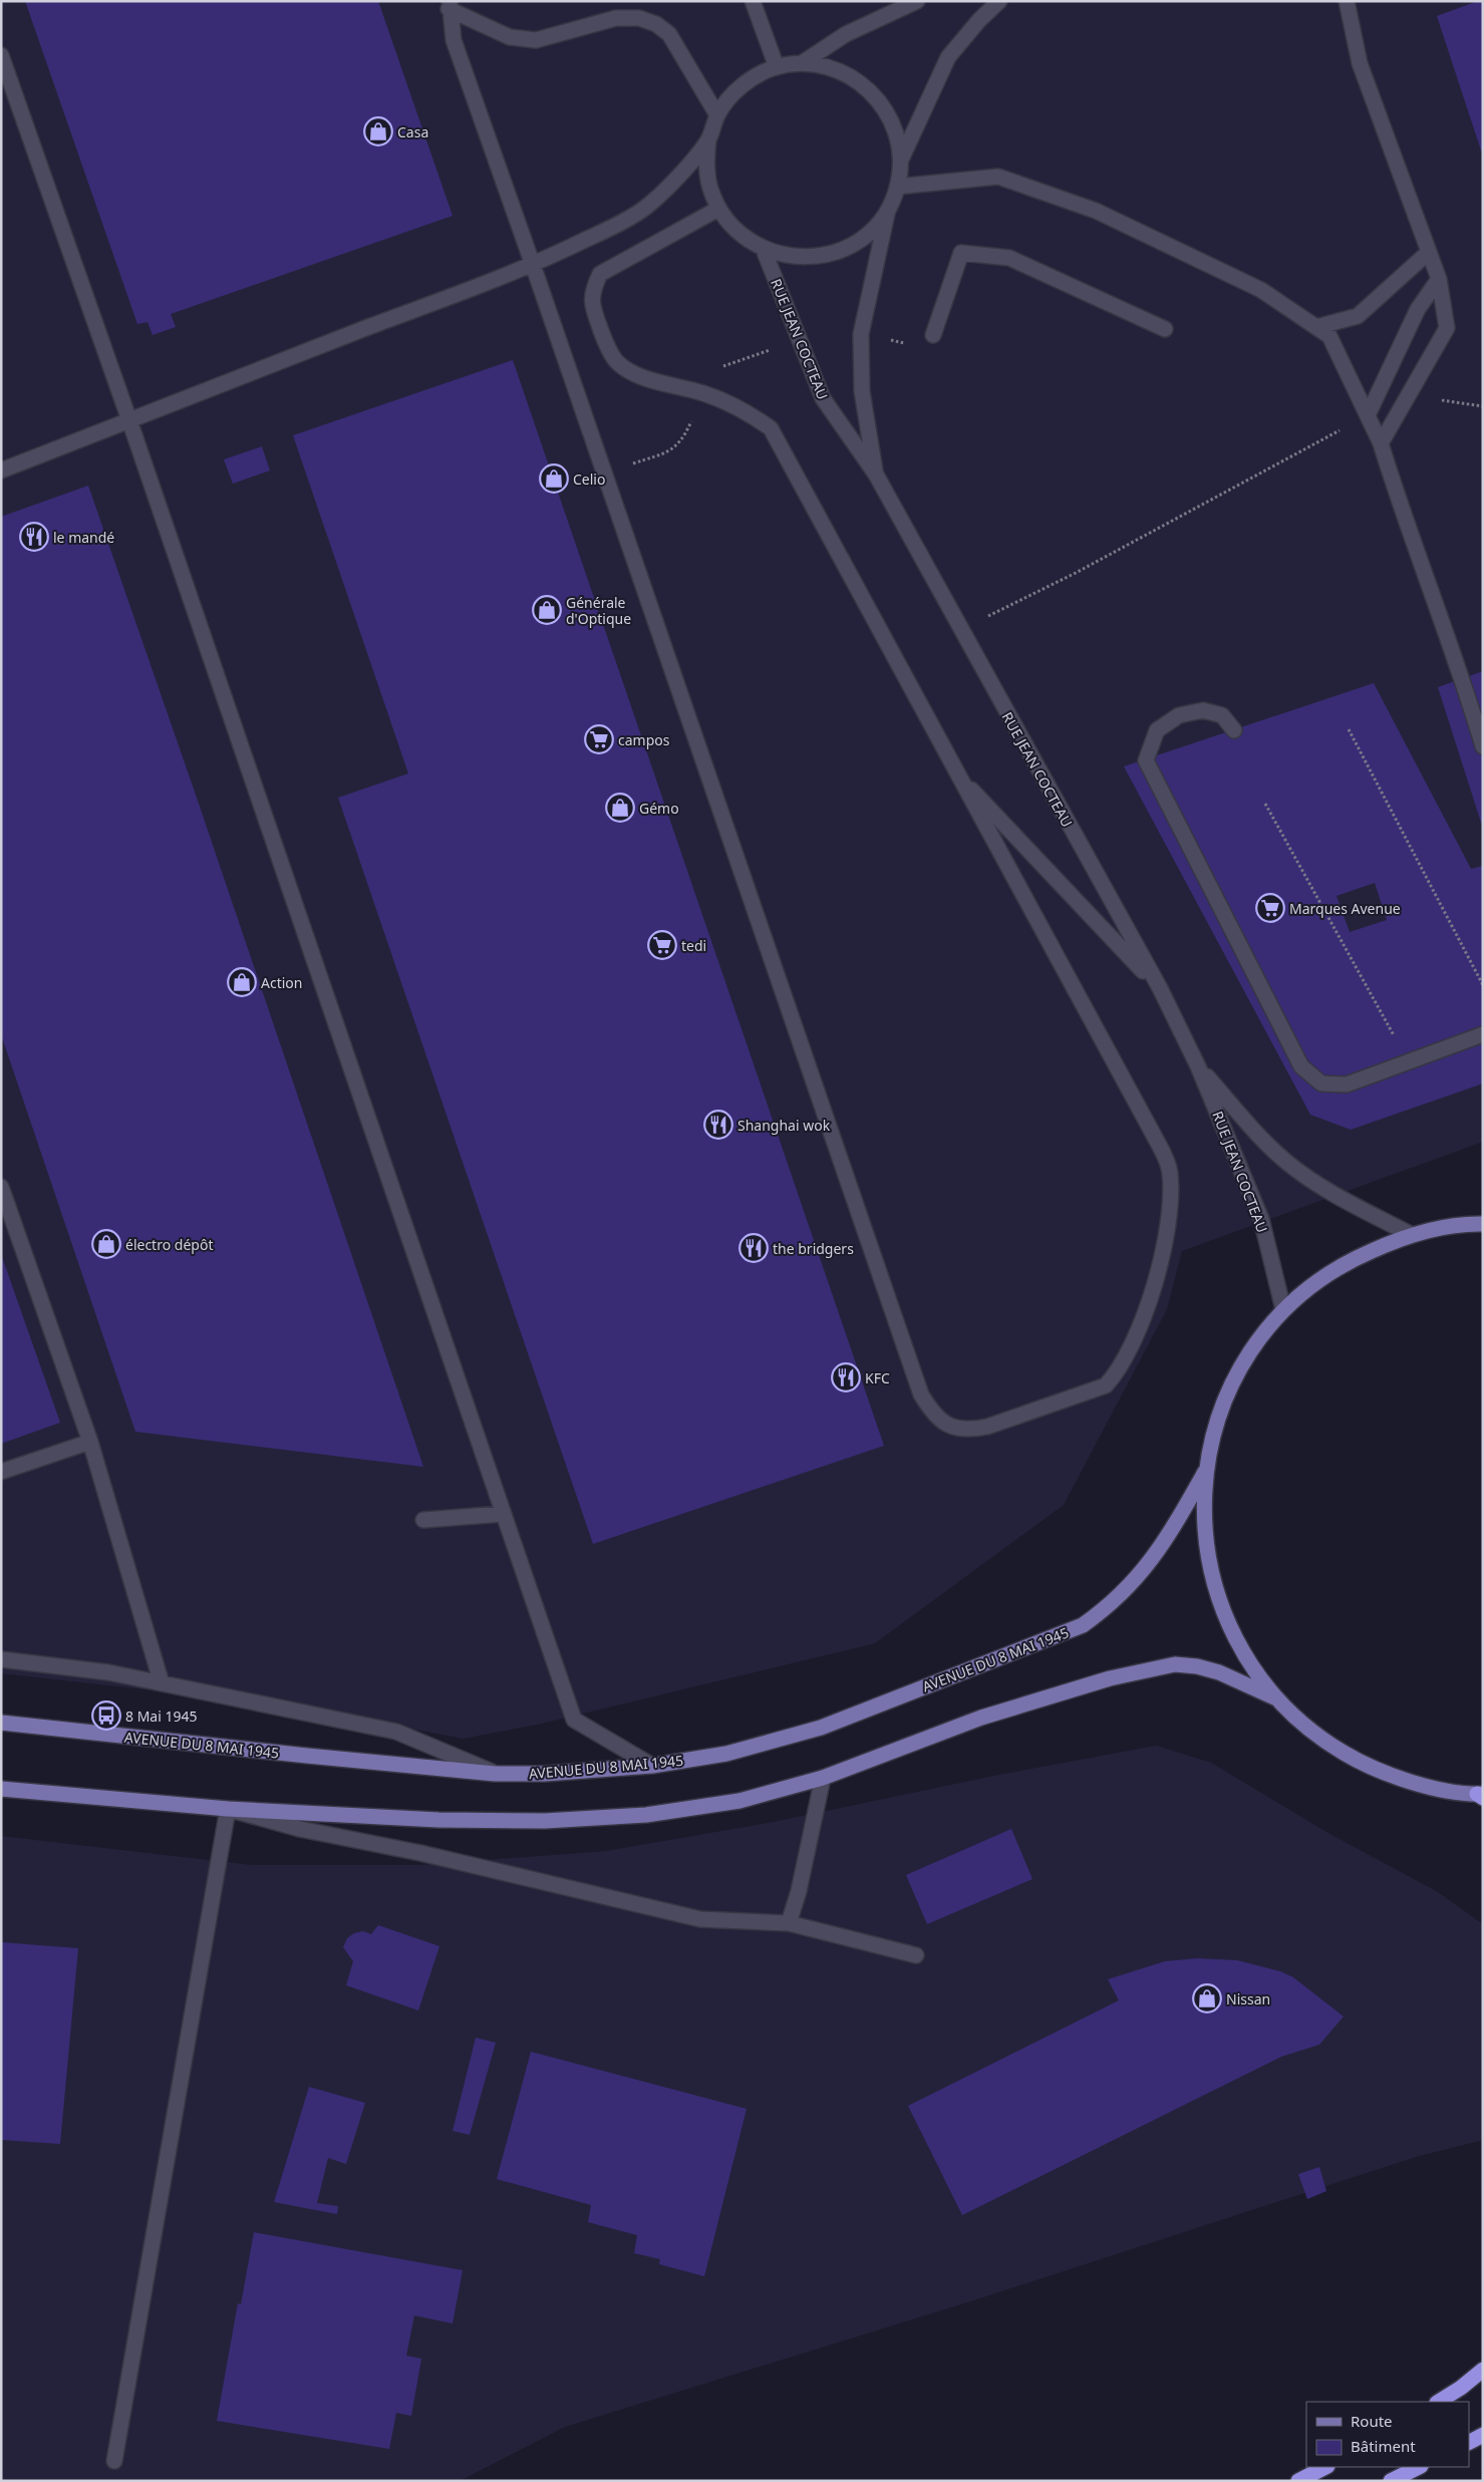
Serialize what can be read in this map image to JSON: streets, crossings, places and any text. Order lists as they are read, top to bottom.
{
  "streets": {
    "main road": ["AVENUE DU 8 MAI 1945"],
    "street": ["RUE JEAN COCTEAU"]
  },
  "crossings": [
    ["RUE JEAN COCTEAU", "AVENUE DU 8 MAI 1945"]
  ],
  "places": {
    "shop": [
      "Casa",
      "Celio",
      "Générale d'Optique",
      "Gémo",
      "Action",
      "électro dépôt",
      "Nissan"
    ],
    "restaurant": [
      "le mandé",
      "Shanghai wok",
      "the bridgers",
      "KFC"
    ],
    "supermarket": ["campos", "Marques Avenue", "tedi"],
    "bus stop": ["8 Mai 1945"]
  },
  "legend": ["Route", "Bâtiment"]
}
